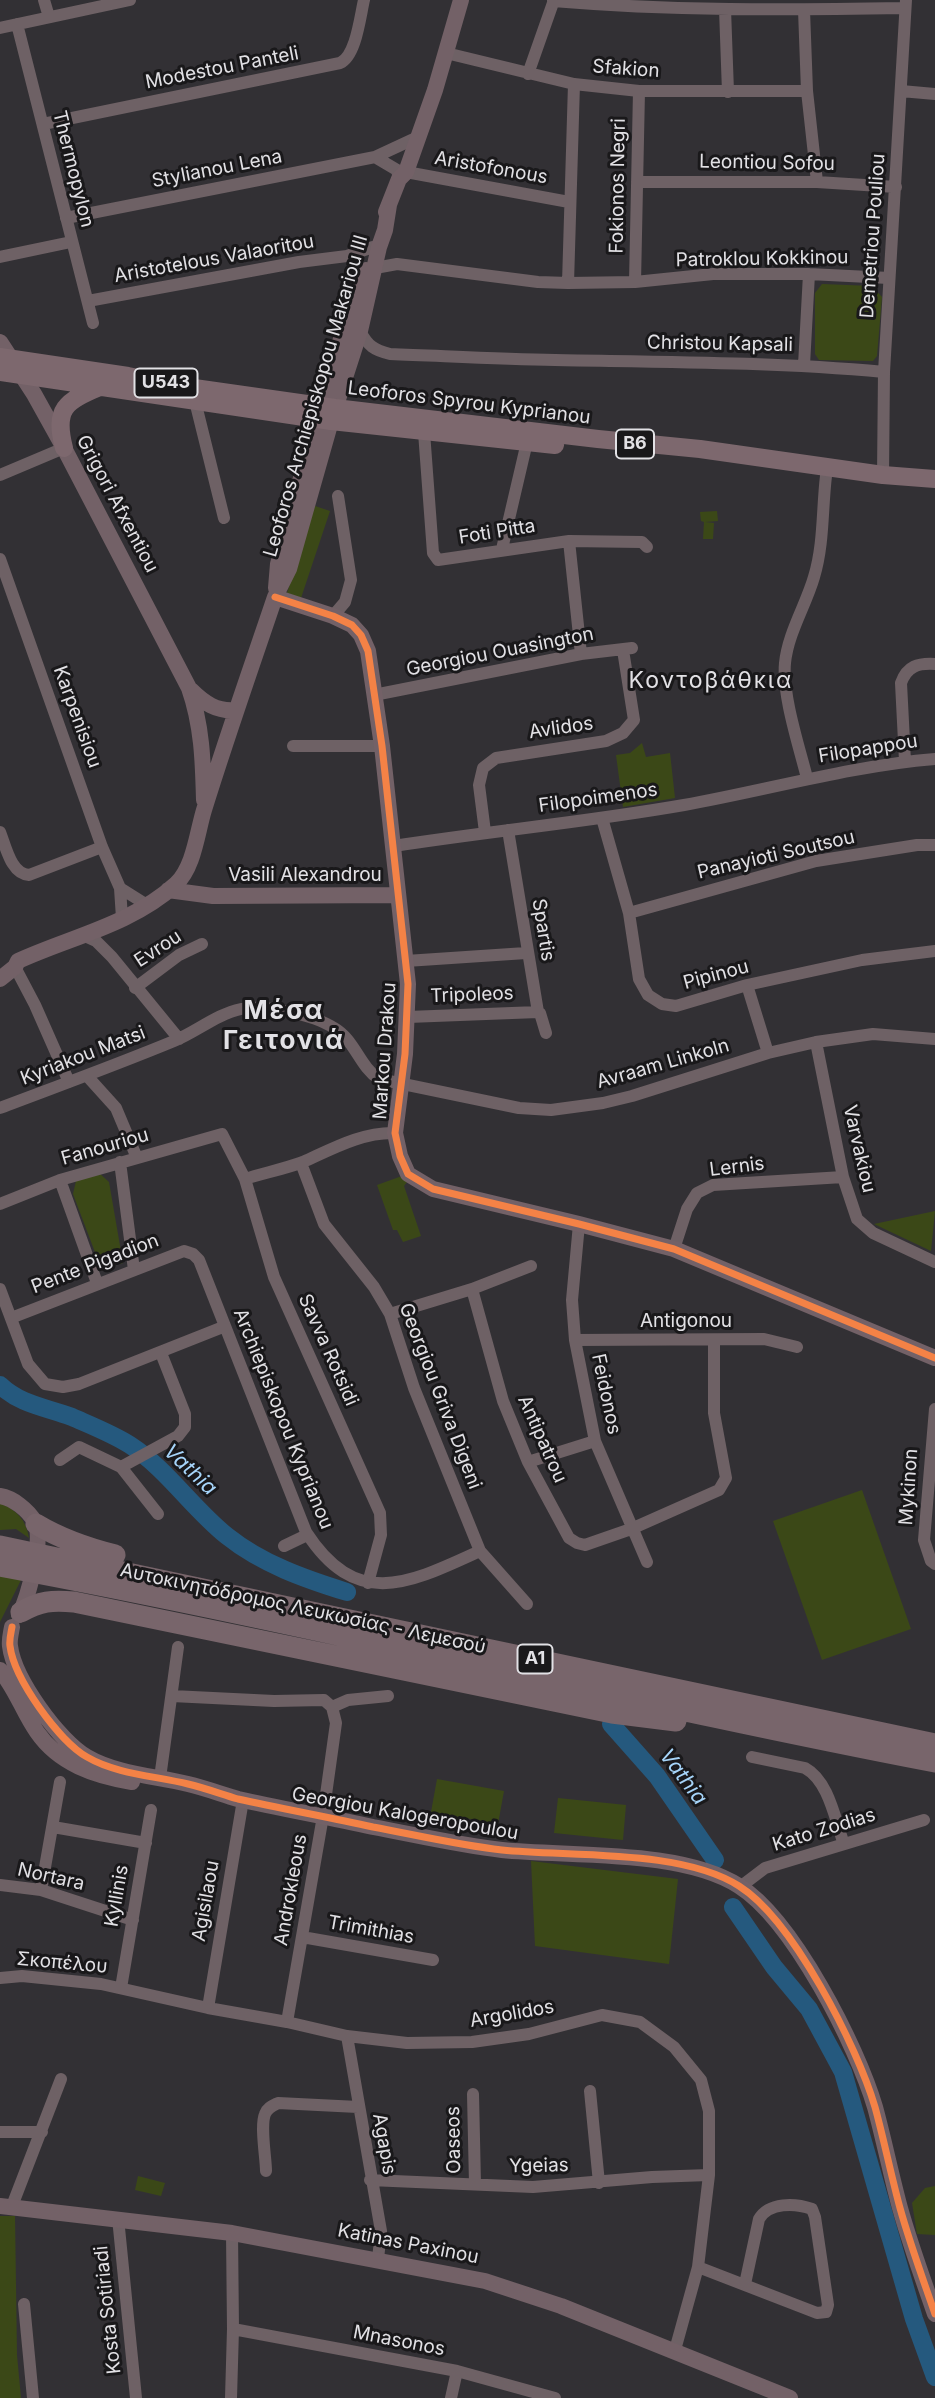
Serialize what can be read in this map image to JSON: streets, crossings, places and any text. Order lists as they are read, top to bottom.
{
  "streets": {
    "highway": ["Αυτοκινητόδρομος Λευκωσίας - Λεμεσού", "A1"],
    "main road": ["U543", "Leoforos Spyrou Kyprianou", "B6"],
    "street": [
      "Modestou Panteli",
      "Sfakion",
      "Leontiou Sofou",
      "Aristofonous",
      "Thermopylon",
      "Stylianou Lena",
      "Fokionos Negri",
      "Demetriou Pouliou",
      "Aristotelous Valaoritou",
      "Patroklou Kokkinou",
      "Christou Kapsali",
      "Leoforos Archiepiskopou Makariou III",
      "Grigori Afxentiou",
      "Foti Pitta",
      "Georgiou Ouasington",
      "Karpenisiou",
      "Avlidos",
      "Filopappou",
      "Filopoimenos",
      "Panayioti Soutsou",
      "Vasili Alexandrou",
      "Spartis",
      "Evrou",
      "Pipinou",
      "Tripoleos",
      "Markou Drakou",
      "Kyriakou Matsi",
      "Avraam Linkoln",
      "Fanouriou",
      "Varvakiou",
      "Lernis",
      "Pente Pigadion",
      "Antigonou",
      "Savva Rotsidi",
      "Feidonos",
      "Georgiou Griva Digeni",
      "Archiepiskopou Kyprianou",
      "Antipatrou",
      "Mykinon",
      "Georgiou Kalogeropoulou",
      "Kato Zodias",
      "Nortara",
      "Androkleous",
      "Kyllinis",
      "Agisilaou",
      "Trimithias",
      "Σκοπέλου",
      "Argolidos",
      "Oaseos",
      "Agapis",
      "Ygeias",
      "Katinas Paxinou",
      "Kosta Sotiriadi",
      "Mnasonos"
    ]
  },
  "crossings": [
    ["Modestou Panteli", "Thermopylon"],
    ["Sfakion", "Fokionos Negri"],
    ["Sfakion", "Leoforos Archiepiskopou Makariou III"],
    ["Leontiou Sofou", "Fokionos Negri"],
    ["Leontiou Sofou", "Demetriou Pouliou"],
    ["Aristofonous", "Leoforos Archiepiskopou Makariou III"],
    ["Thermopylon", "Stylianou Lena"],
    ["Thermopylon", "Aristotelous Valaoritou"],
    ["Stylianou Lena", "Leoforos Archiepiskopou Makariou III"],
    ["Fokionos Negri", "Patroklou Kokkinou"],
    ["Demetriou Pouliou", "Patroklou Kokkinou"],
    ["Demetriou Pouliou", "Christou Kapsali"],
    ["Demetriou Pouliou", "Leoforos Spyrou Kyprianou"],
    ["Aristotelous Valaoritou", "Leoforos Archiepiskopou Makariou III"],
    ["Christou Kapsali", "Leoforos Archiepiskopou Makariou III"],
    ["Leoforos Archiepiskopou Makariou III", "Leoforos Spyrou Kyprianou"],
    ["Leoforos Archiepiskopou Makariou III", "Grigori Afxentiou"],
    ["Leoforos Archiepiskopou Makariou III", "Karpenisiou"],
    ["Leoforos Archiepiskopou Makariou III", "Vasili Alexandrou"],
    ["Leoforos Archiepiskopou Makariou III", "Markou Drakou"],
    ["Leoforos Spyrou Kyprianou", "Grigori Afxentiou"],
    ["Leoforos Spyrou Kyprianou", "Foti Pitta"],
    ["Georgiou Ouasington", "Avlidos"],
    ["Georgiou Ouasington", "Markou Drakou"],
    ["Avlidos", "Filopoimenos"],
    ["Filopappou", "Filopoimenos"],
    ["Filopoimenos", "Spartis"],
    ["Filopoimenos", "Pipinou"],
    ["Filopoimenos", "Markou Drakou"],
    ["Panayioti Soutsou", "Pipinou"],
    ["Vasili Alexandrou", "Markou Drakou"],
    ["Spartis", "Tripoleos"],
    ["Tripoleos", "Markou Drakou"],
    ["Markou Drakou", "Kyriakou Matsi"],
    ["Markou Drakou", "Avraam Linkoln"],
    ["Markou Drakou", "Lernis"],
    ["Markou Drakou", "Feidonos"],
    ["Kyriakou Matsi", "Avraam Linkoln"],
    ["Avraam Linkoln", "Varvakiou"],
    ["Fanouriou", "Savva Rotsidi"],
    ["Varvakiou", "Lernis"],
    ["Pente Pigadion", "Archiepiskopou Kyprianou"],
    ["Antigonou", "Feidonos"],
    ["Savva Rotsidi", "Archiepiskopou Kyprianou"],
    ["Feidonos", "Antipatrou"],
    ["Georgiou Griva Digeni", "Archiepiskopou Kyprianou"],
    ["Georgiou Kalogeropoulou", "Kato Zodias"],
    ["Georgiou Kalogeropoulou", "Androkleous"],
    ["Georgiou Kalogeropoulou", "Agisilaou"],
    ["Nortara", "Kyllinis"],
    ["Androkleous", "Trimithias"],
    ["Androkleous", "Argolidos"],
    ["Kyllinis", "Σκοπέλου"],
    ["Kyllinis", "Argolidos"],
    ["Agisilaou", "Argolidos"],
    ["Σκοπέλου", "Argolidos"],
    ["Argolidos", "Agapis"],
    ["Argolidos", "Ygeias"],
    ["Argolidos", "Katinas Paxinou"],
    ["Oaseos", "Ygeias"],
    ["Agapis", "Ygeias"],
    ["Agapis", "Katinas Paxinou"],
    ["Katinas Paxinou", "Kosta Sotiriadi"]
  ],
  "districts": ["Κοντοβάθκια", "Μέσα Γειτονιά"],
  "water": ["Vathia"]
}
